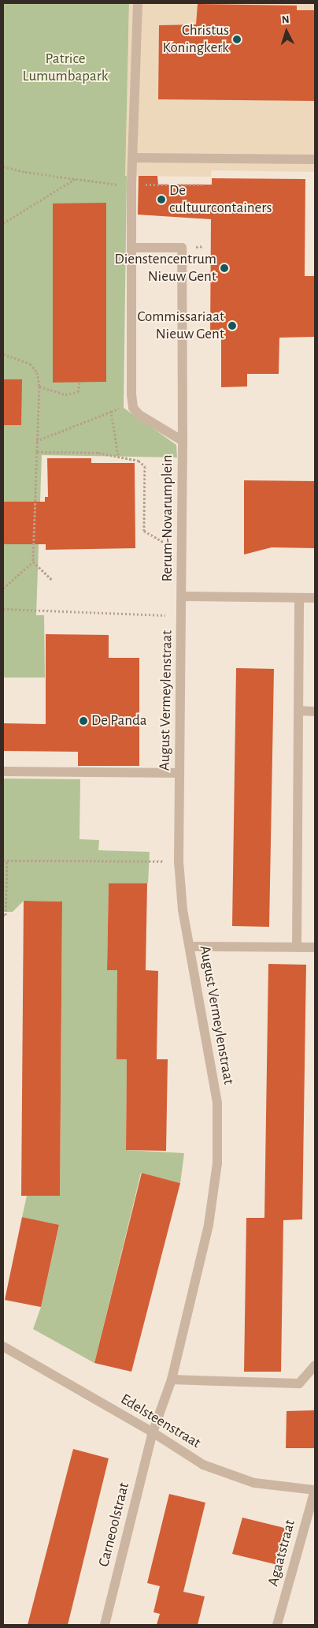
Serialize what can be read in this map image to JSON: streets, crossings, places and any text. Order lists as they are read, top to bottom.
{
  "streets": {
    "street": [
      "Rerum-Novarumplein",
      "August Vermeylenstraat",
      "Edelsteenstraat",
      "Carneoolstraat",
      "Agaatstraat"
    ]
  },
  "crossings": [
    ["Rerum-Novarumplein", "August Vermeylenstraat"],
    ["August Vermeylenstraat", "Edelsteenstraat"],
    ["August Vermeylenstraat", "Carneoolstraat"],
    ["Edelsteenstraat", "Carneoolstraat"],
    ["Edelsteenstraat", "Agaatstraat"]
  ],
  "parks": ["Patrice Lumumbapark"],
  "places": [
    "Christus Koningkerk",
    "De cultuurcontainers",
    "Dienstencentrum Nieuw Gent",
    "Commissariaat Nieuw Gent",
    "De Panda"
  ],
  "north": "top"
}
